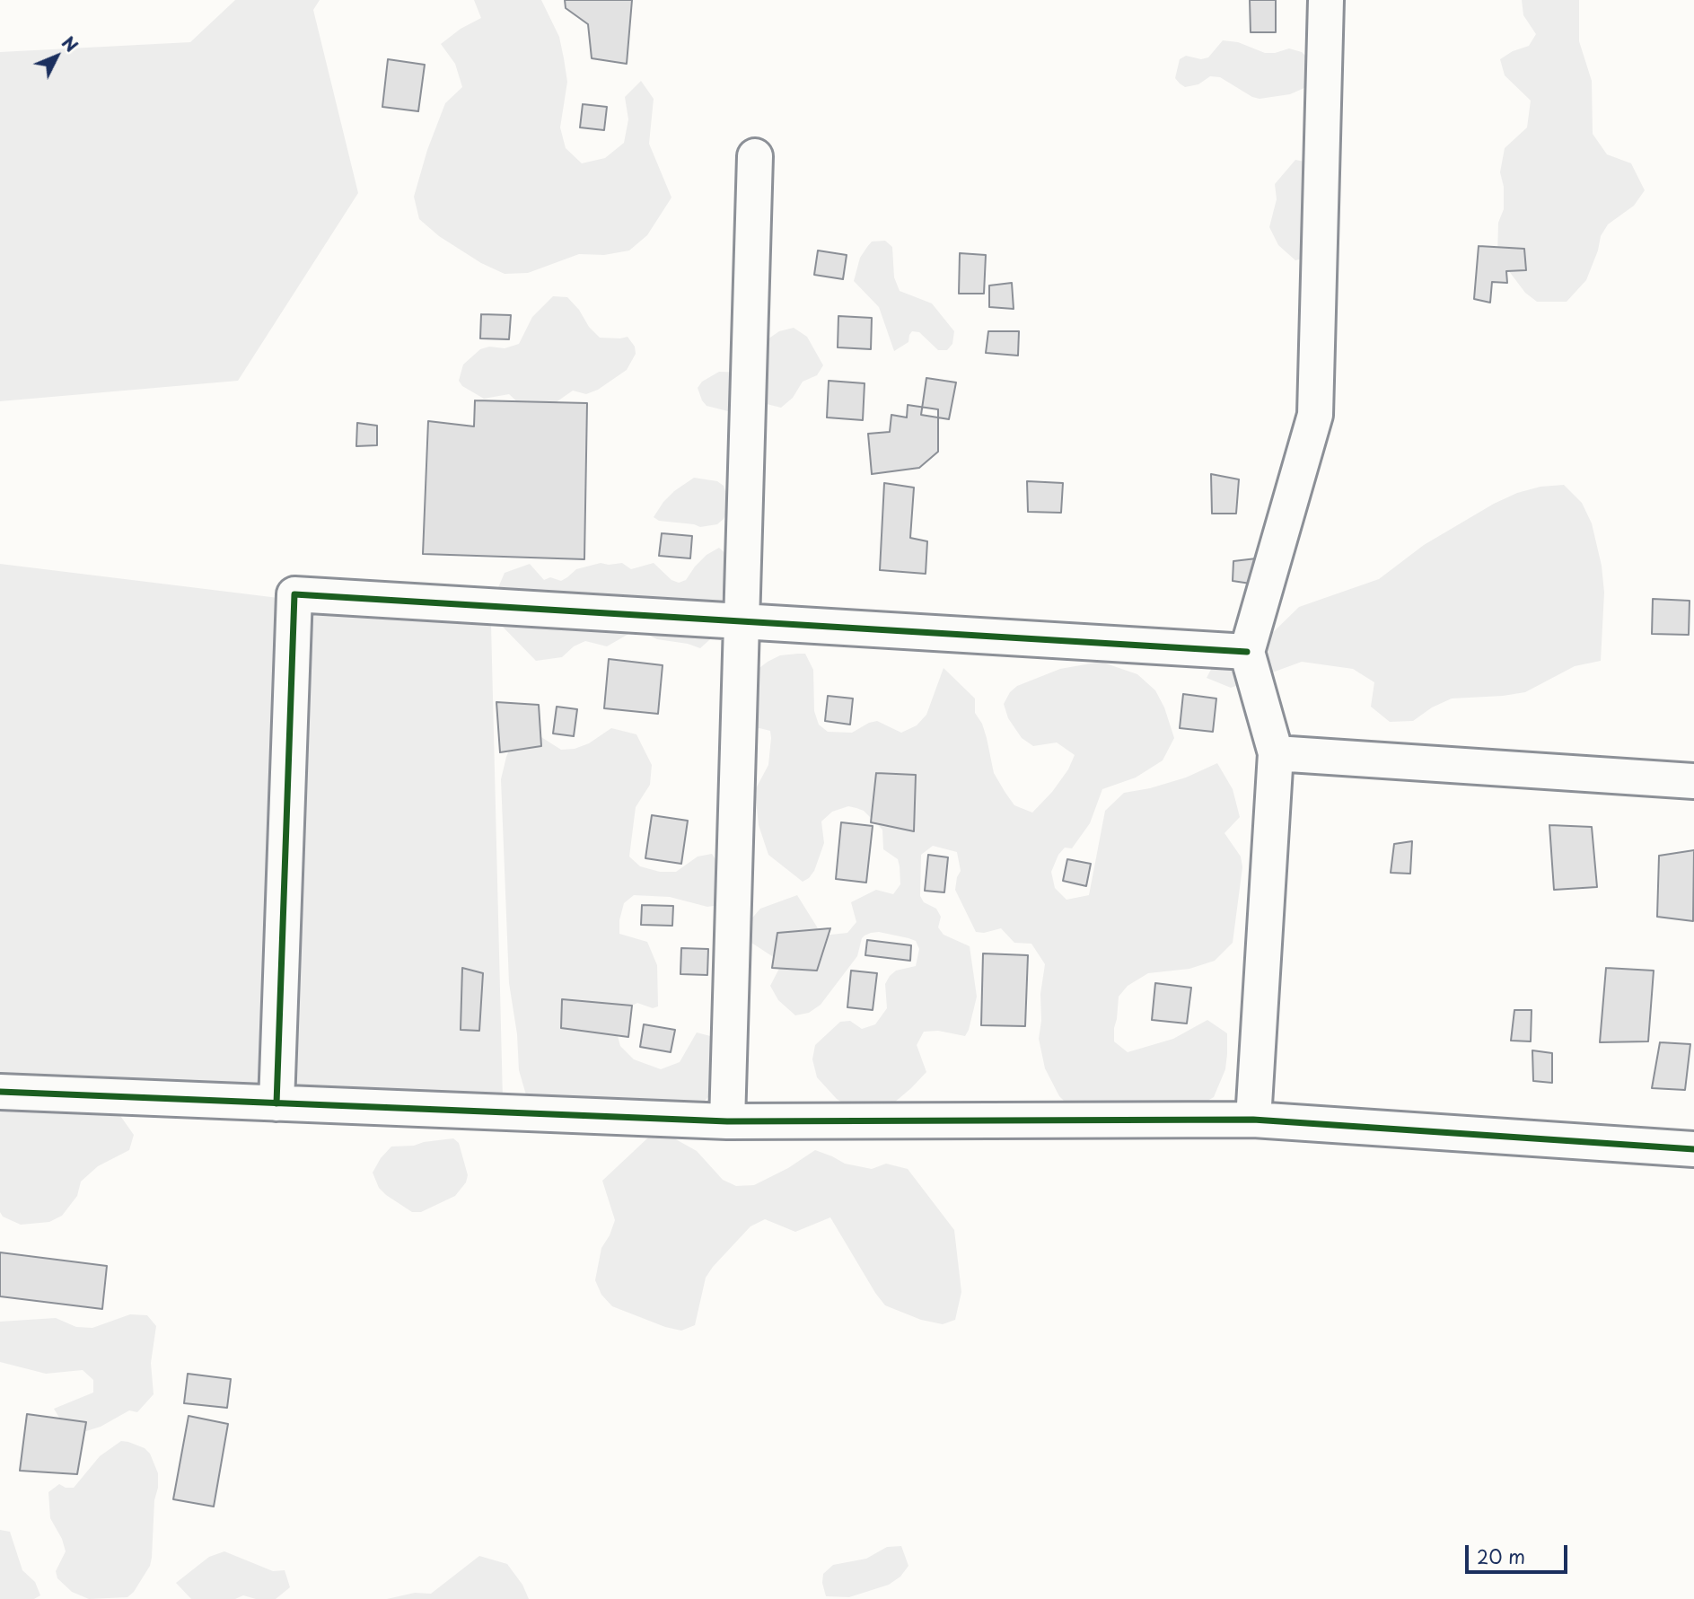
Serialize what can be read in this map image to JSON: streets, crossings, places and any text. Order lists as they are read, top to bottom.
{
  "scale_bar": "20 m",
  "north": "top right"
}
